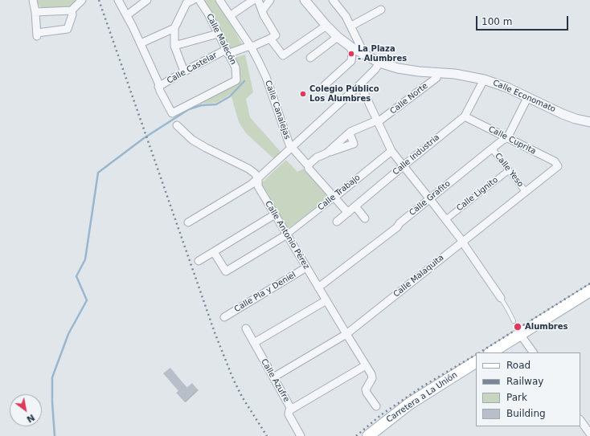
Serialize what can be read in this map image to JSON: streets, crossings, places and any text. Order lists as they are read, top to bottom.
{
  "streets": {
    "main road": ["Carretera a La Unión"],
    "street": [
      "Calle Malecón",
      "Calle Castelar",
      "Calle Economato",
      "Calle Norte",
      "Calle Canalejas",
      "Calle Cuprita",
      "Calle Industria",
      "Calle Yeso",
      "Calle Trabajo",
      "Calle Lignito",
      "Calle Grafito",
      "Calle Antonio Pérez",
      "Calle Malaquita",
      "Calle Pla y Deniel",
      "Calle Azufre"
    ]
  },
  "crossings": [
    ["Calle Malecón", "Calle Castelar"],
    ["Calle Castelar", "Calle Canalejas"],
    ["Calle Economato", "Calle Norte"],
    ["Calle Economato", "Calle Industria"],
    ["Calle Economato", "Calle Grafito"],
    ["Calle Canalejas", "Calle Industria"],
    ["Calle Canalejas", "Calle Trabajo"],
    ["Calle Cuprita", "Calle Industria"],
    ["Calle Cuprita", "Calle Grafito"],
    ["Calle Cuprita", "Calle Malaquita"],
    ["Calle Yeso", "Calle Lignito"],
    ["Calle Yeso", "Calle Grafito"],
    ["Calle Yeso", "Calle Malaquita"],
    ["Calle Trabajo", "Calle Antonio Pérez"],
    ["Calle Grafito", "Calle Antonio Pérez"],
    ["Calle Antonio Pérez", "Calle Malaquita"],
    ["Calle Antonio Pérez", "Calle Pla y Deniel"],
    ["Calle Antonio Pérez", "Calle Azufre"],
    ["Calle Malaquita", "Calle Azufre"]
  ],
  "places": ["La Plaza - Alumbres", "Colegio Público Los Alumbres", "Alumbres"],
  "legend": [
    "Road",
    "Railway",
    "Park",
    "Building"
  ],
  "scale_bar": "100 m",
  "north": "bottom right"
}
